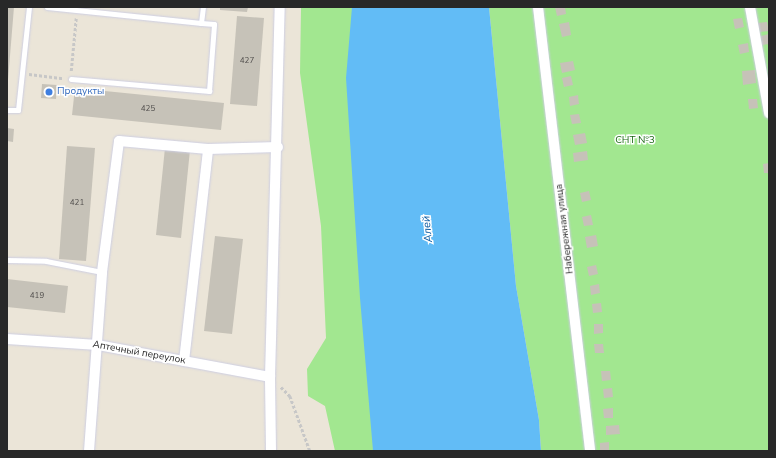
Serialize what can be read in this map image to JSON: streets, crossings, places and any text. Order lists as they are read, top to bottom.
{
  "streets": {
    "street": ["Набережная улица", "Аптечный переулок"]
  },
  "water": ["Алей"],
  "parks": ["СНТ №3"],
  "places": ["Продукты"],
  "house_numbers": [
    "427",
    "425",
    "421",
    "419"
  ]
}
